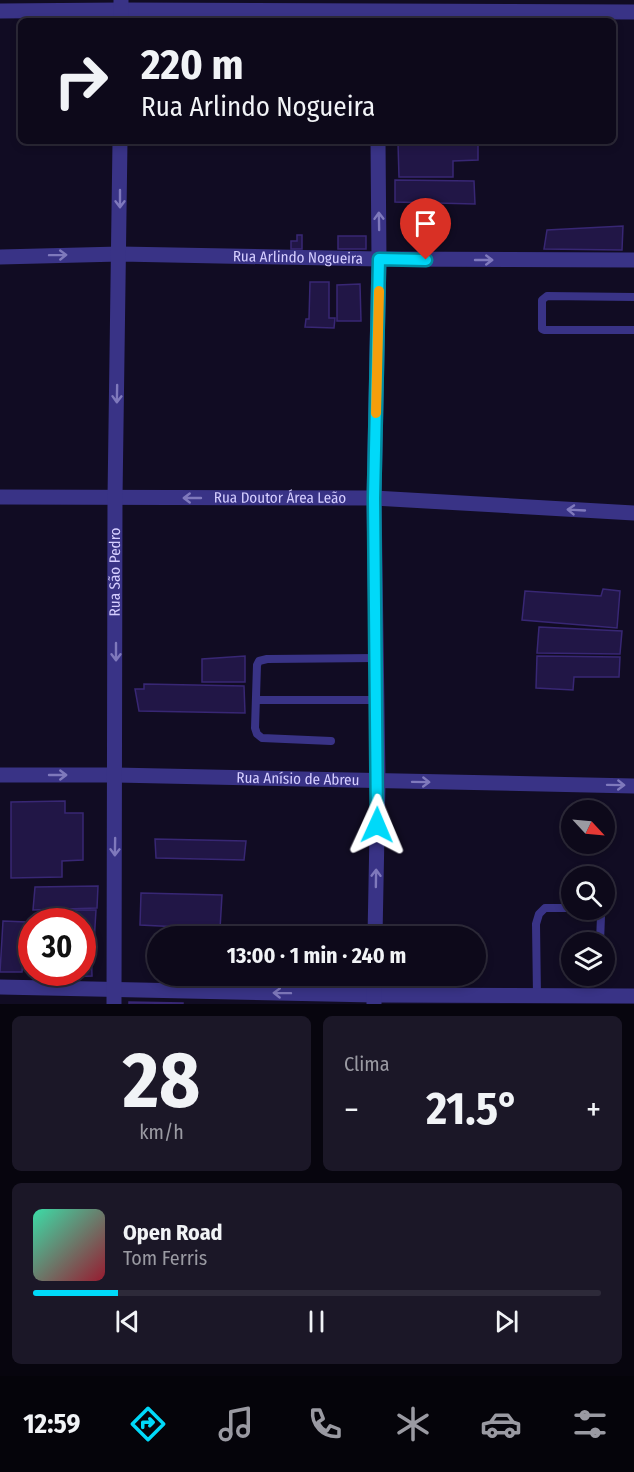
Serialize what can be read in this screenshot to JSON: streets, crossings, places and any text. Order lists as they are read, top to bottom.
{
  "streets": {
    "street": [
      "Rua Arlindo Nogueira",
      "Rua Doutor Área Leão",
      "Rua São Pedro",
      "Rua Anísio de Abreu"
    ]
  },
  "crossings": [
    ["Rua Arlindo Nogueira", "Rua São Pedro"],
    ["Rua Doutor Área Leão", "Rua São Pedro"],
    ["Rua São Pedro", "Rua Anísio de Abreu"]
  ],
  "one_way": [
    "Rua Arlindo Nogueira",
    "Rua Doutor Área Leão",
    "Rua São Pedro",
    "Rua Anísio de Abreu"
  ],
  "north": "bottom right",
  "page": {
    "turn": ["220 m", "Rua Arlindo Nogueira"],
    "limit": "30",
    "trip": "13:00 · 1 min · 240 m",
    "tile": [
      ["28", "km/h"],
      "Clima"
    ],
    "heat": ["−", "21.5°", "+"],
    "song": ["Open Road", "Tom Ferris"],
    "tabs": "12:59"
  }
}
